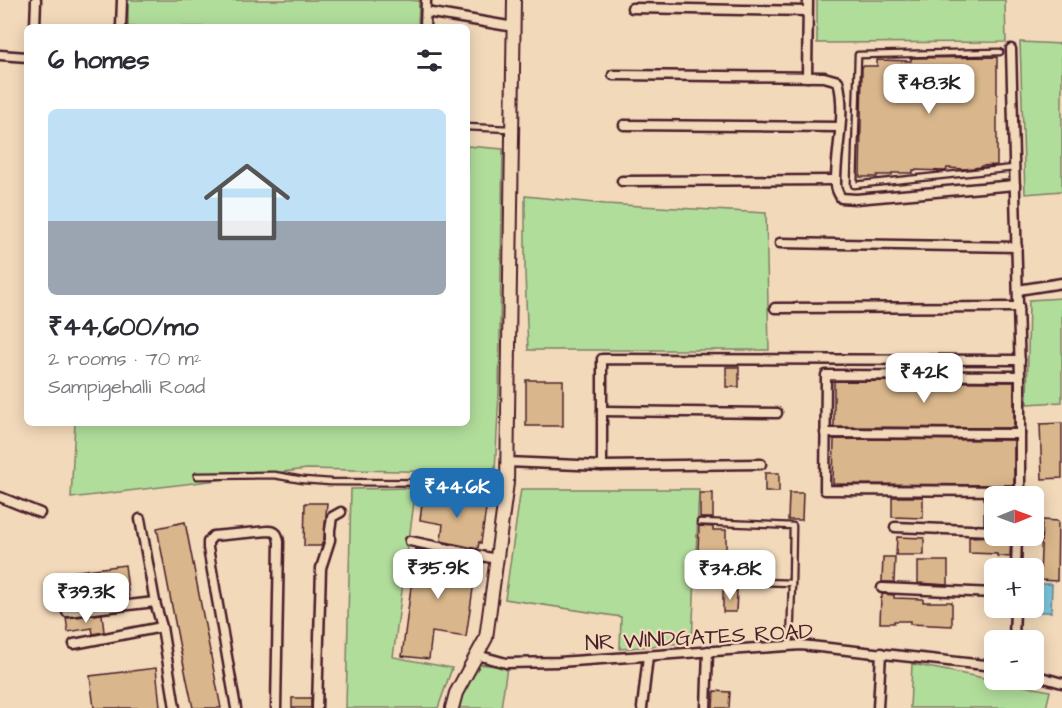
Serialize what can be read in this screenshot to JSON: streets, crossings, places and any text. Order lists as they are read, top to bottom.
{
  "streets": {
    "street": ["NR WINDGATES ROAD"]
  },
  "north": "right",
  "page": {
    "heading": "6 homes",
    "price": [
      "₹48.3K",
      "₹42K",
      "₹44.6K",
      "₹35.9K",
      "₹34.8K",
      "₹39.3K"
    ],
    "list": [
      {
        "name": "₹44,600/mo",
        "note": "2 rooms · 70 m² · Sampigehalli Road"
      }
    ],
    "map_buttons": ["+", "−"]
  }
}
